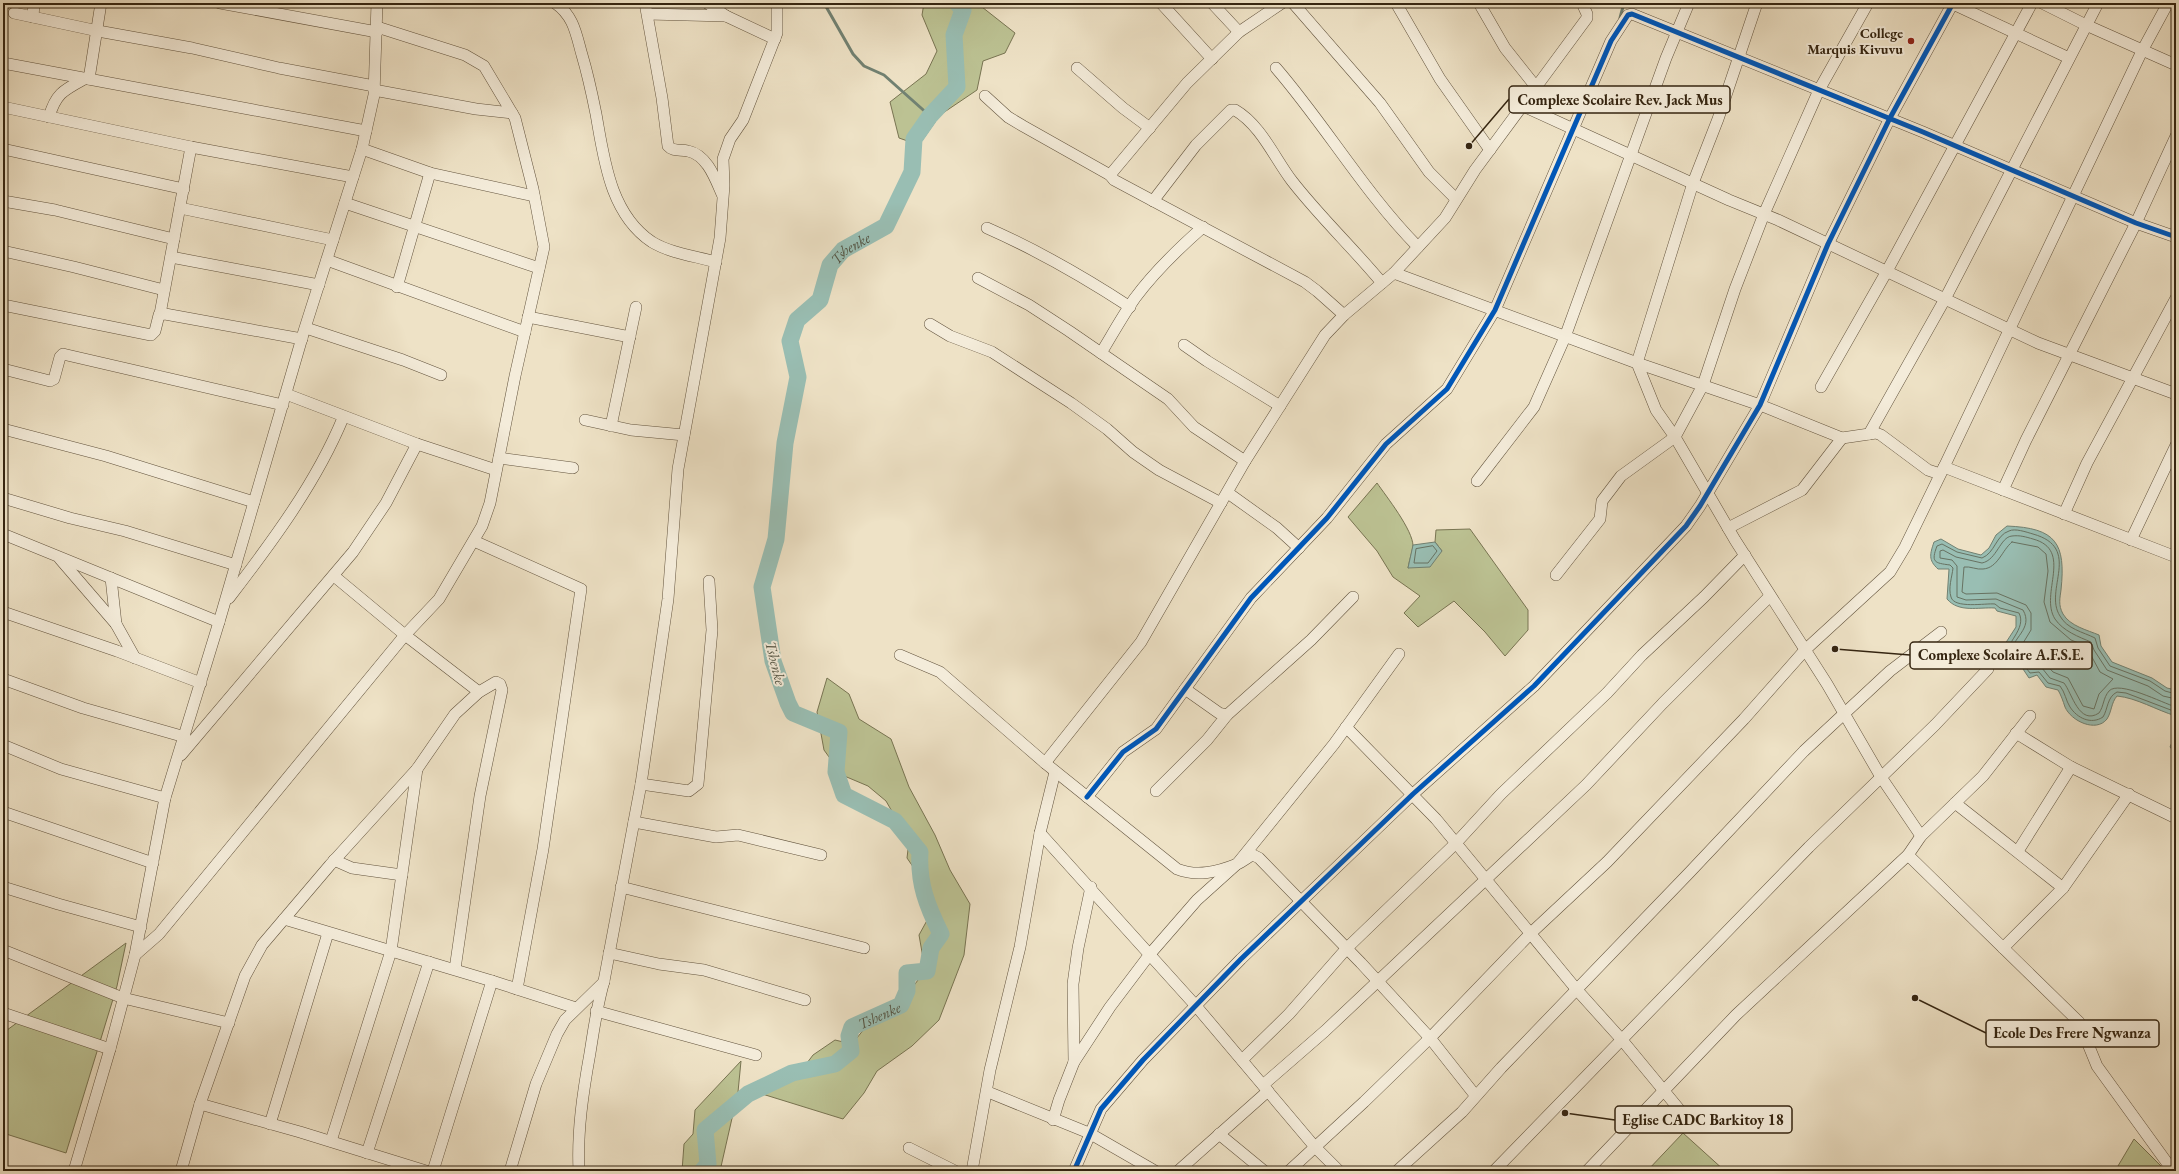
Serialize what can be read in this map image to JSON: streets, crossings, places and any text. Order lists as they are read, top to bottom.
{
  "water": ["Tshenke"],
  "places": [
    "College Marquis Kivuvu",
    "Complexe Scolaire Rev. Jack Mus",
    "Complexe Scolaire A.F.S.E.",
    "Ecole Des Frere Ngwanza",
    "Eglise CADC Barkitoy 18"
  ]
}
